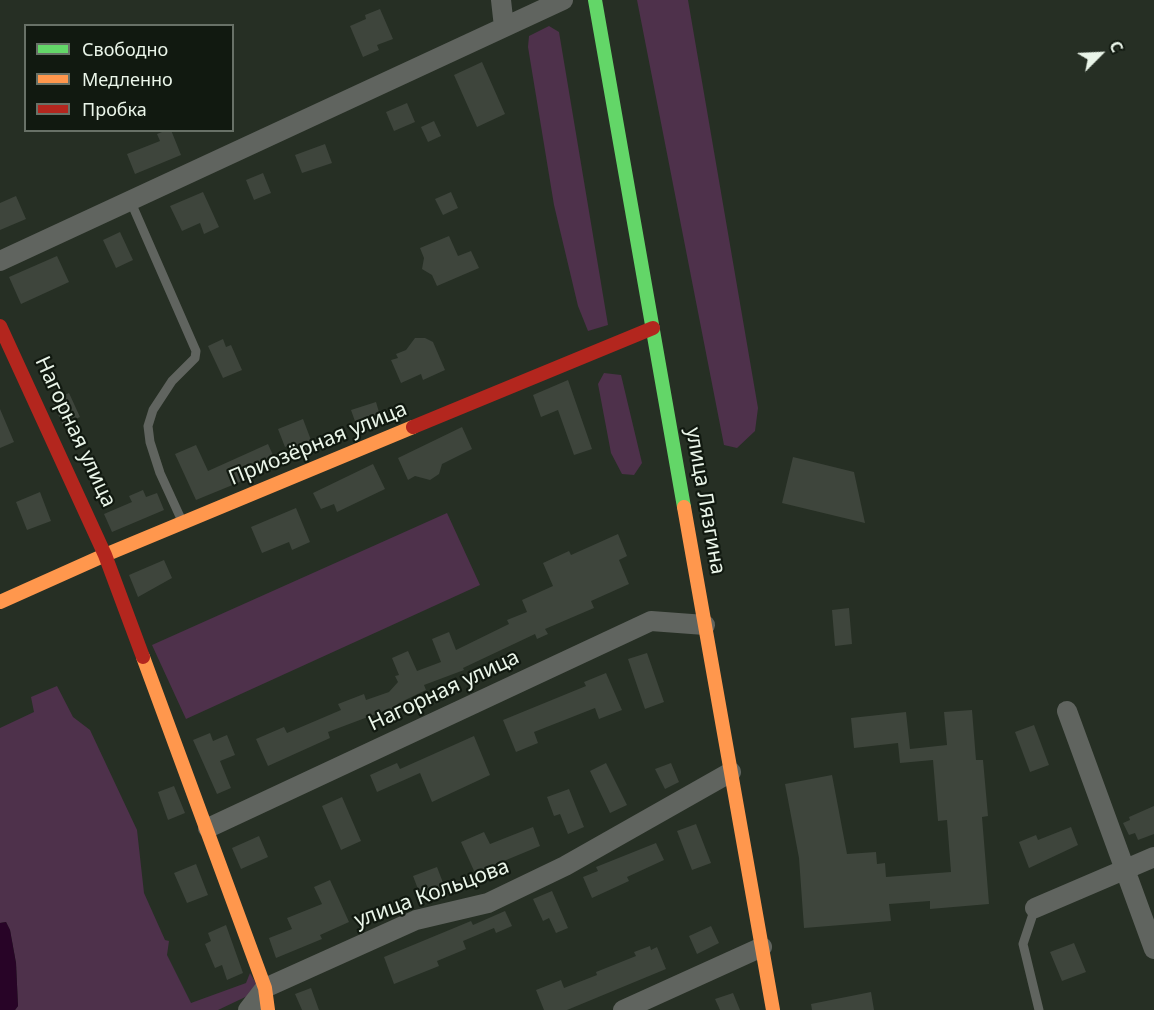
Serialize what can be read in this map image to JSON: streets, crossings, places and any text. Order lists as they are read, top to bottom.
{
  "streets": {
    "street": [
      "Нагорная улица",
      "Приозёрная улица",
      "улица Лязгина",
      "улица Кольцова"
    ]
  },
  "crossings": [
    ["Нагорная улица", "Приозёрная улица"],
    ["Нагорная улица", "улица Лязгина"],
    ["Нагорная улица", "улица Кольцова"],
    ["Приозёрная улица", "улица Лязгина"],
    ["улица Лязгина", "улица Кольцова"]
  ],
  "legend": ["Свободно", "Медленно", "Пробка"],
  "north": "top right"
}
